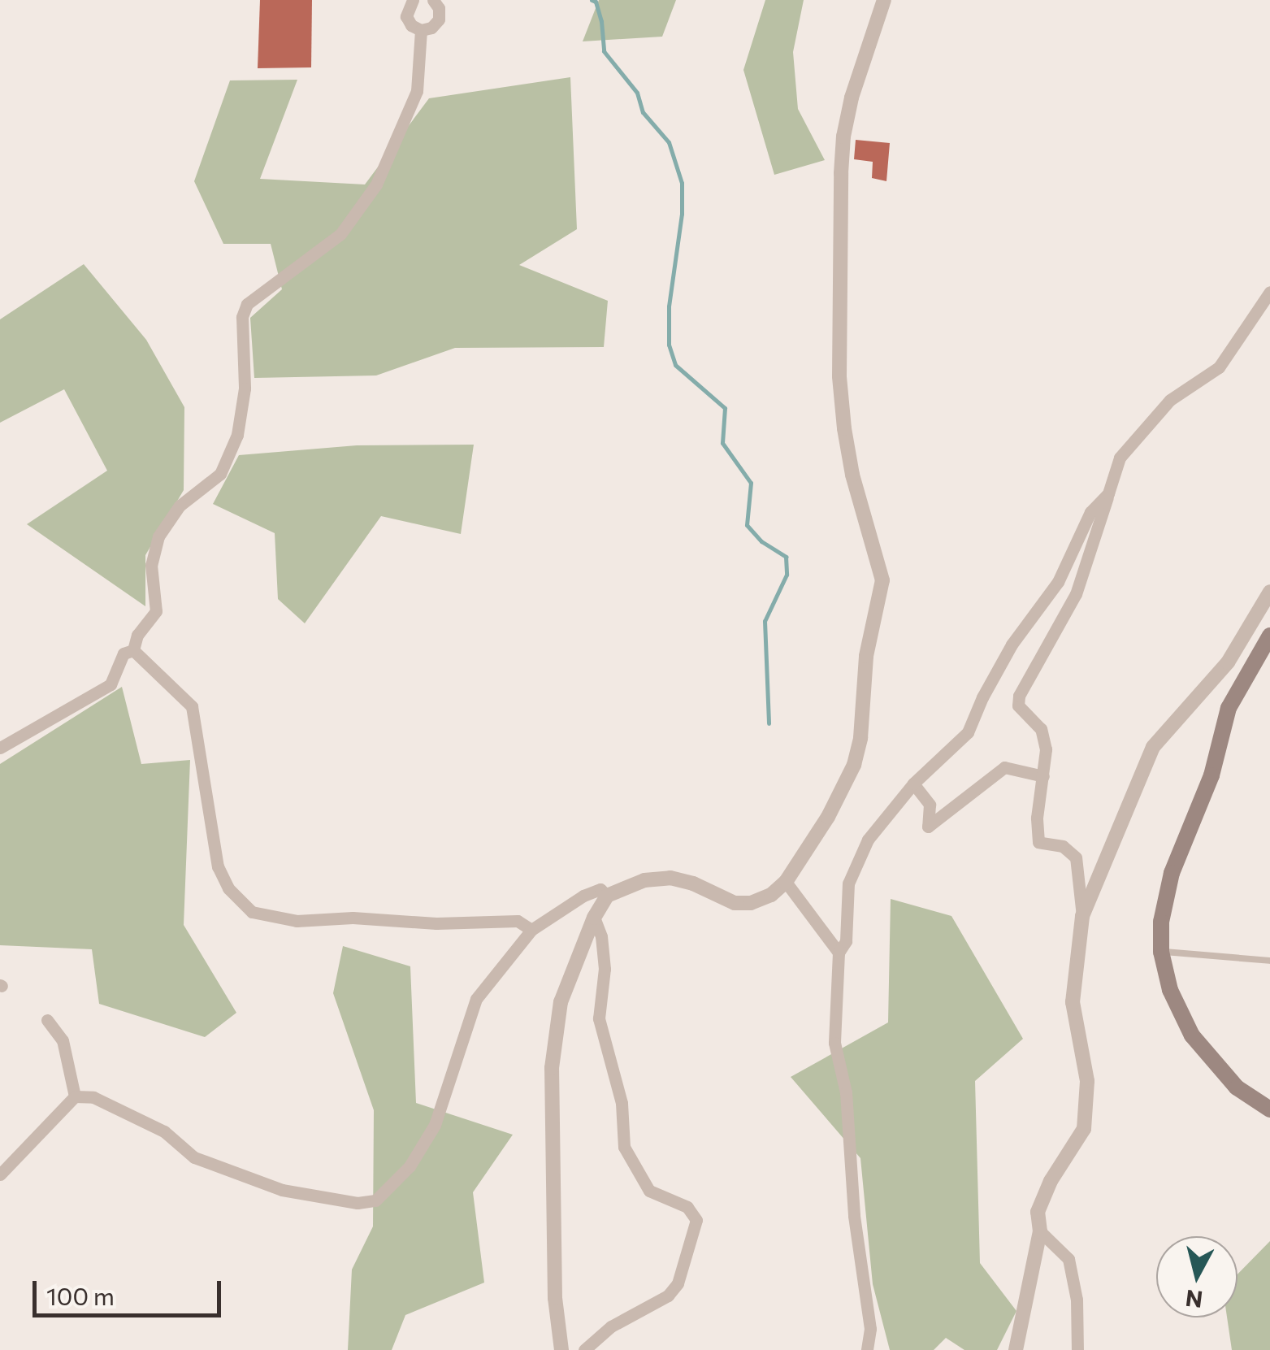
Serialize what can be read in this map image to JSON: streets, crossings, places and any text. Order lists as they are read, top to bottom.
{
  "scale_bar": "100 m",
  "north": "bottom"
}
